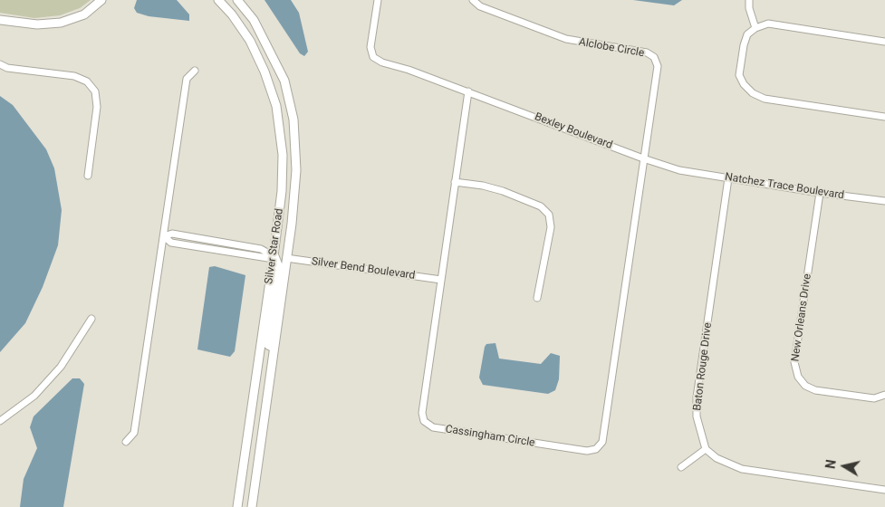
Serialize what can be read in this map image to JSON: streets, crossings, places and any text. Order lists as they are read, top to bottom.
{
  "streets": {
    "main road": ["Silver Star Road"],
    "street": [
      "Alclobe Circle",
      "Bexley Boulevard",
      "Natchez Trace Boulevard",
      "Silver Bend Boulevard",
      "New Orleans Drive",
      "Baton Rouge Drive",
      "Cassingham Circle"
    ]
  },
  "crossings": [
    ["Alclobe Circle", "Bexley Boulevard"],
    ["Alclobe Circle", "Cassingham Circle"],
    ["Bexley Boulevard", "Natchez Trace Boulevard"],
    ["Bexley Boulevard", "Cassingham Circle"],
    ["Natchez Trace Boulevard", "New Orleans Drive"],
    ["Natchez Trace Boulevard", "Baton Rouge Drive"],
    ["Silver Star Road", "Silver Bend Boulevard"],
    ["Silver Bend Boulevard", "Cassingham Circle"]
  ],
  "north": "left"
}
